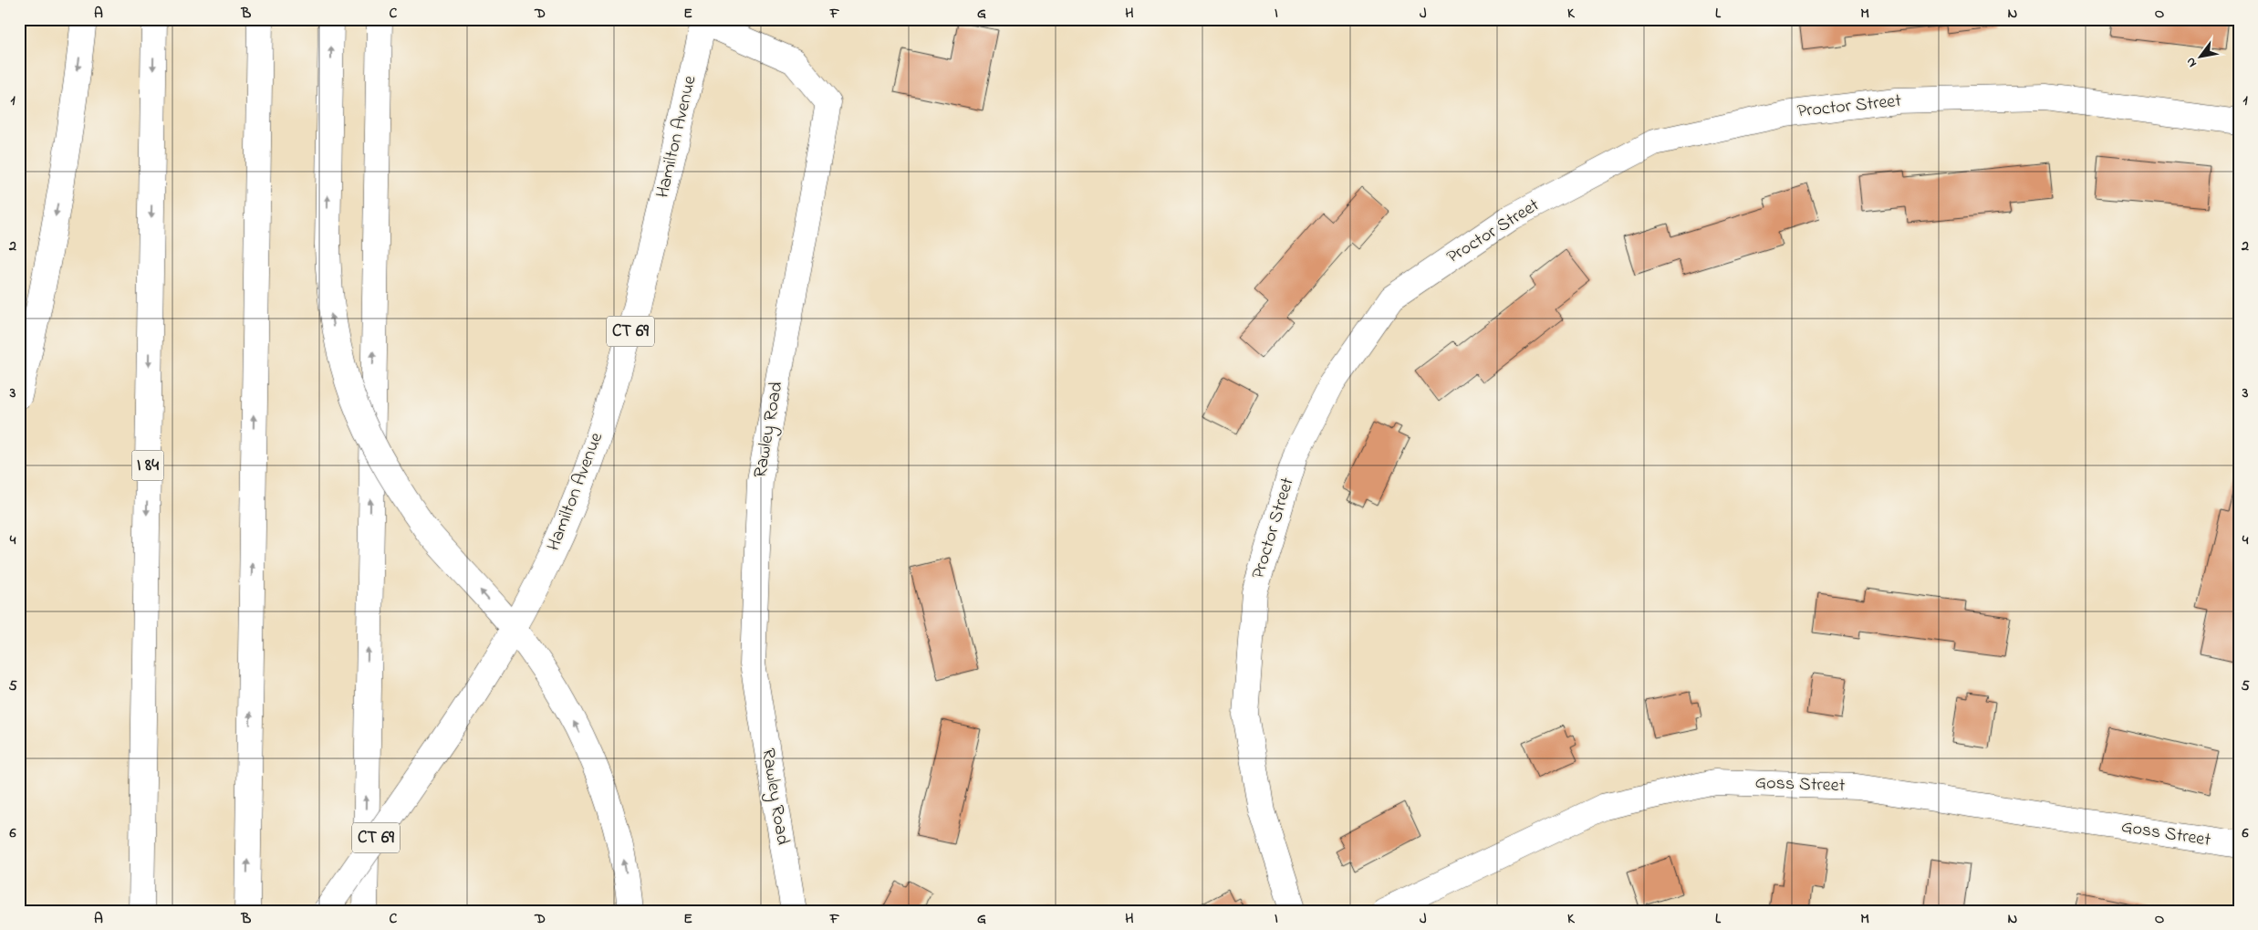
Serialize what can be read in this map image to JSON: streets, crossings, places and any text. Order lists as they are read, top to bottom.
{
  "streets": {
    "main road": [
      "Proctor Street",
      "Hamilton Avenue",
      "CT 69",
      "Rawley Road",
      "I 84",
      "Goss Street"
    ]
  },
  "crossings": [
    ["Hamilton Avenue", "Rawley Road"]
  ],
  "north": "bottom left",
  "grid": {
    "columns": [
      "A",
      "B",
      "C",
      "D",
      "E",
      "F",
      "G",
      "H",
      "I",
      "J",
      "K",
      "L",
      "M",
      "N",
      "O"
    ],
    "rows": [
      "1",
      "2",
      "3",
      "4",
      "5",
      "6"
    ]
  }
}
